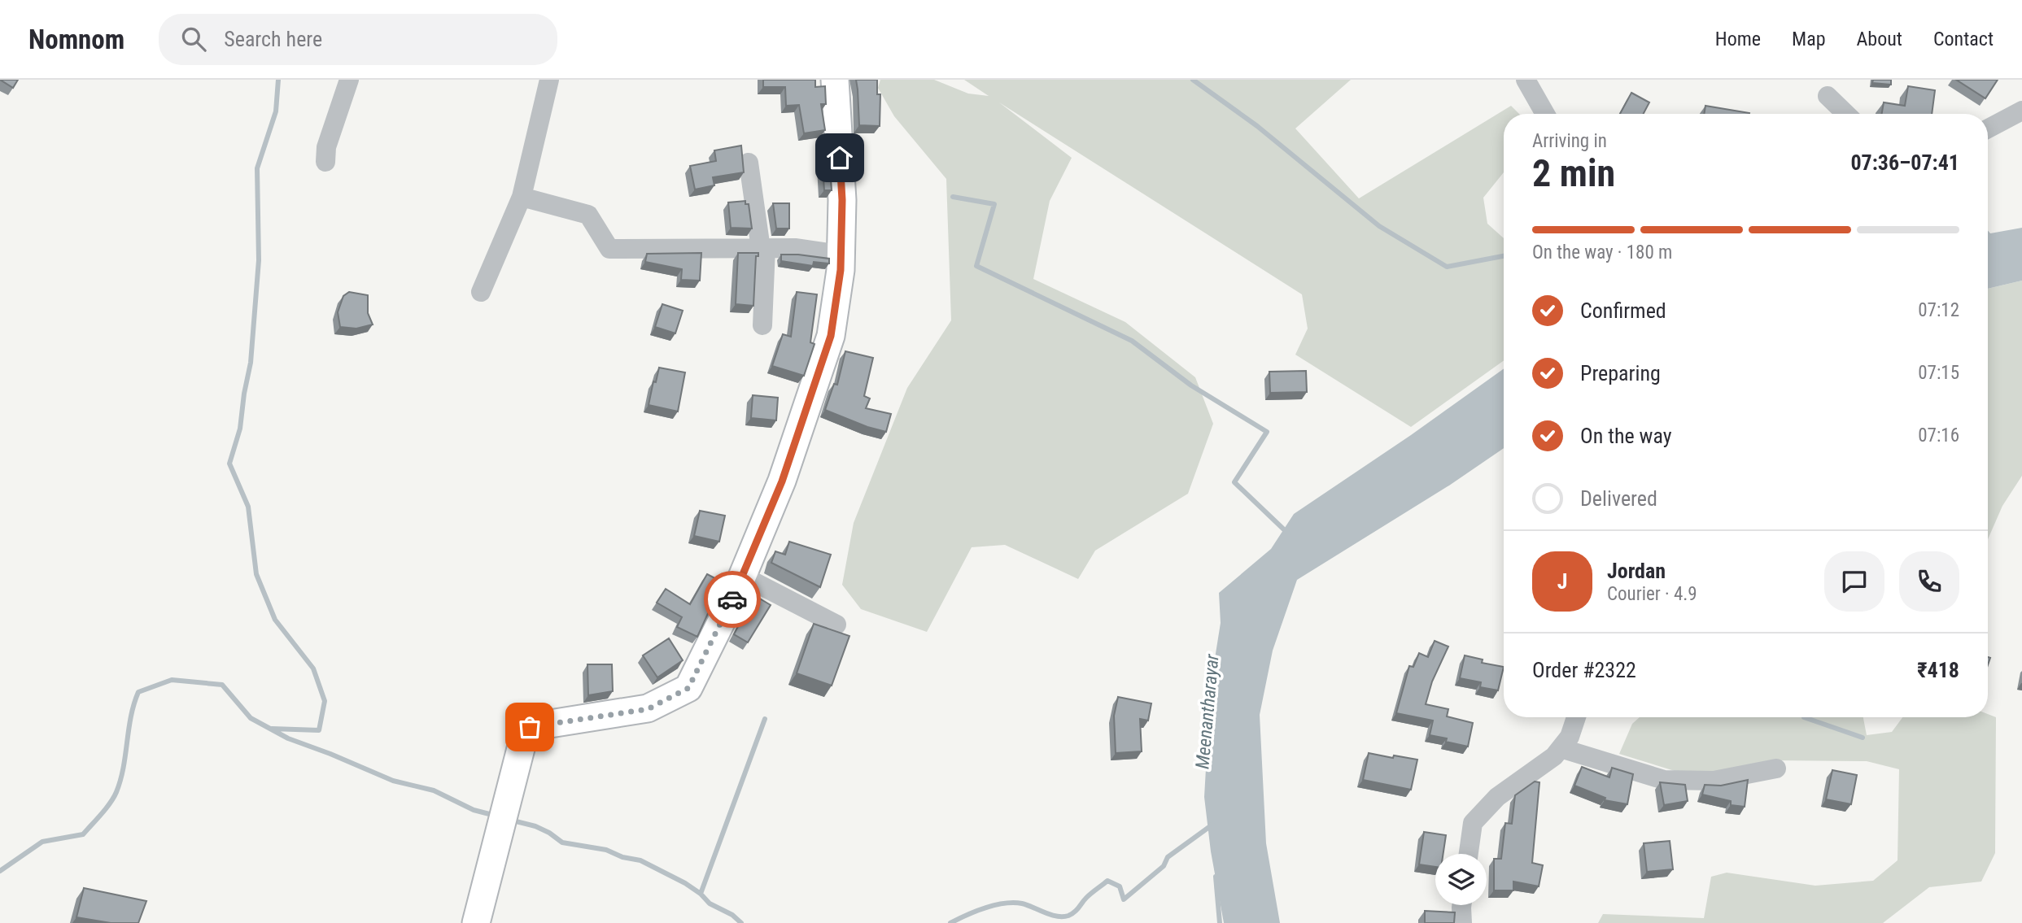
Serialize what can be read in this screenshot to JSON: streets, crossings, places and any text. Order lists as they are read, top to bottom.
{
  "water": ["Meenantharayar"],
  "page": {
    "header": "Nomnom",
    "search": "Search here",
    "nav": [
      "Home",
      "Map",
      "About",
      "Contact"
    ],
    "heading": ["2 min", "Arriving in", "07:36–07:41"],
    "panel": [
      "Jordan",
      "Courier · 4.9",
      "Order #2322",
      "₹418"
    ],
    "bar": "On the way · 180 m",
    "list": [
      ["Confirmed", "07:12"],
      ["Preparing", "07:15"],
      ["On the way", "07:16"],
      "Delivered"
    ],
    "round": "J"
  }
}
